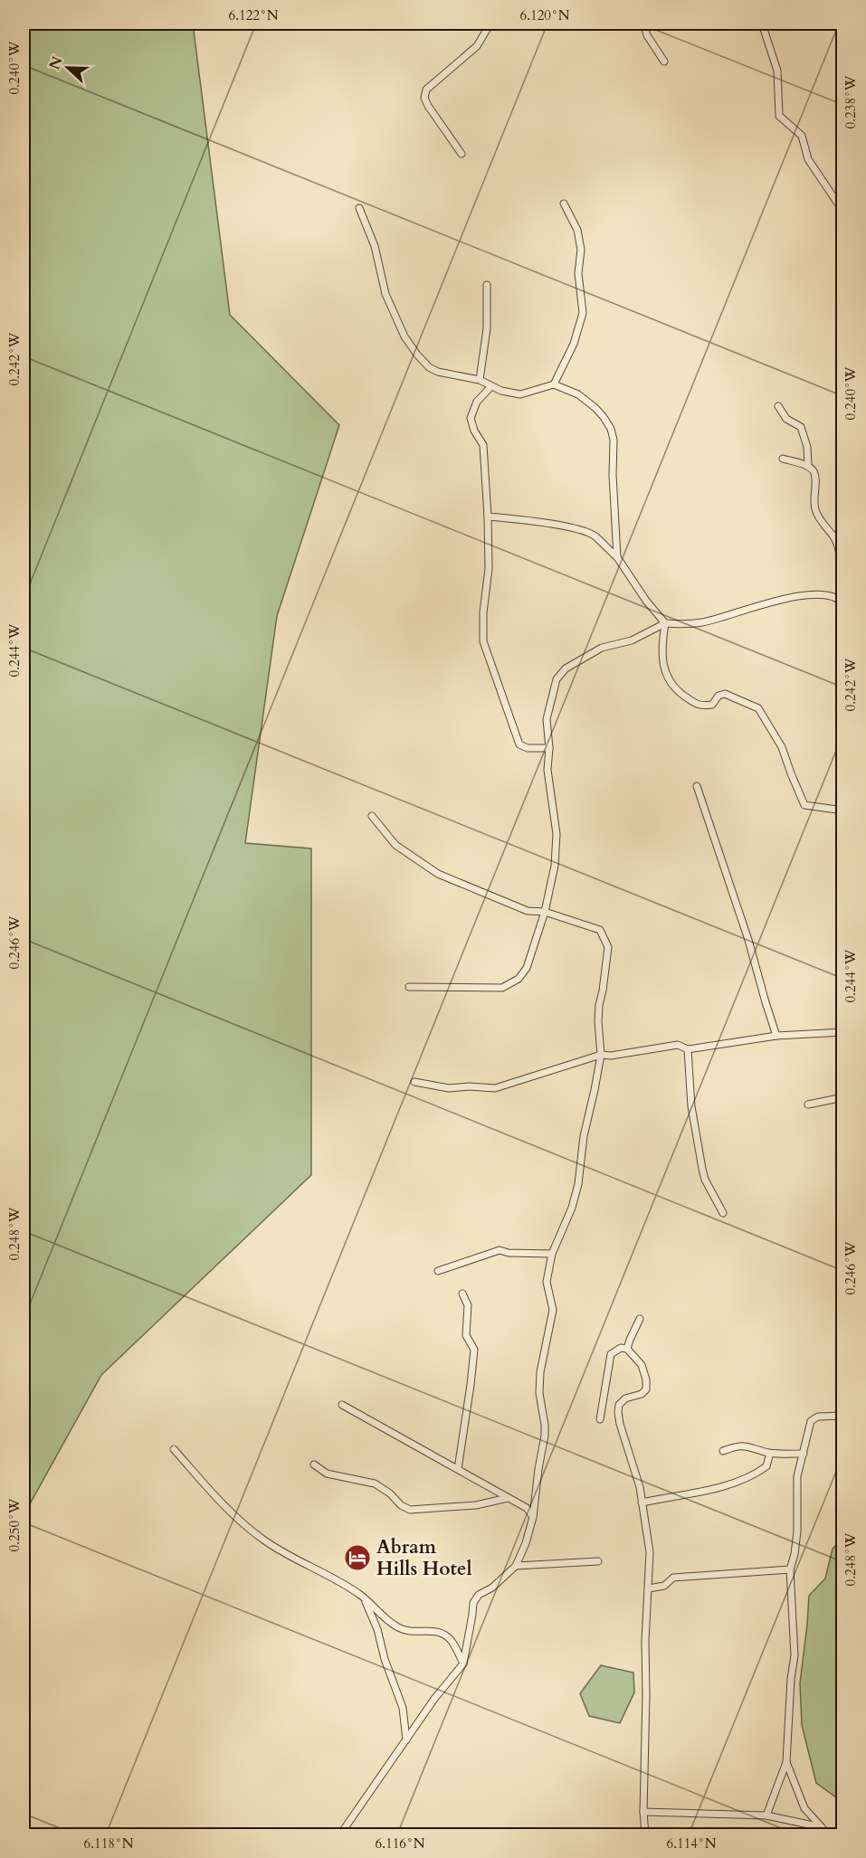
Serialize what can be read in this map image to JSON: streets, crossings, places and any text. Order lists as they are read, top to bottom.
{
  "places": {
    "hotel": ["Abram Hills Hotel"]
  },
  "north": "left",
  "coordinates": [
    "6.122°N",
    "6.120°N",
    "0.240°W",
    "0.238°W",
    "0.242°W",
    "0.244°W",
    "0.246°W",
    "0.248°W",
    "0.250°W",
    "6.118°N",
    "6.116°N",
    "6.114°N"
  ]
}
